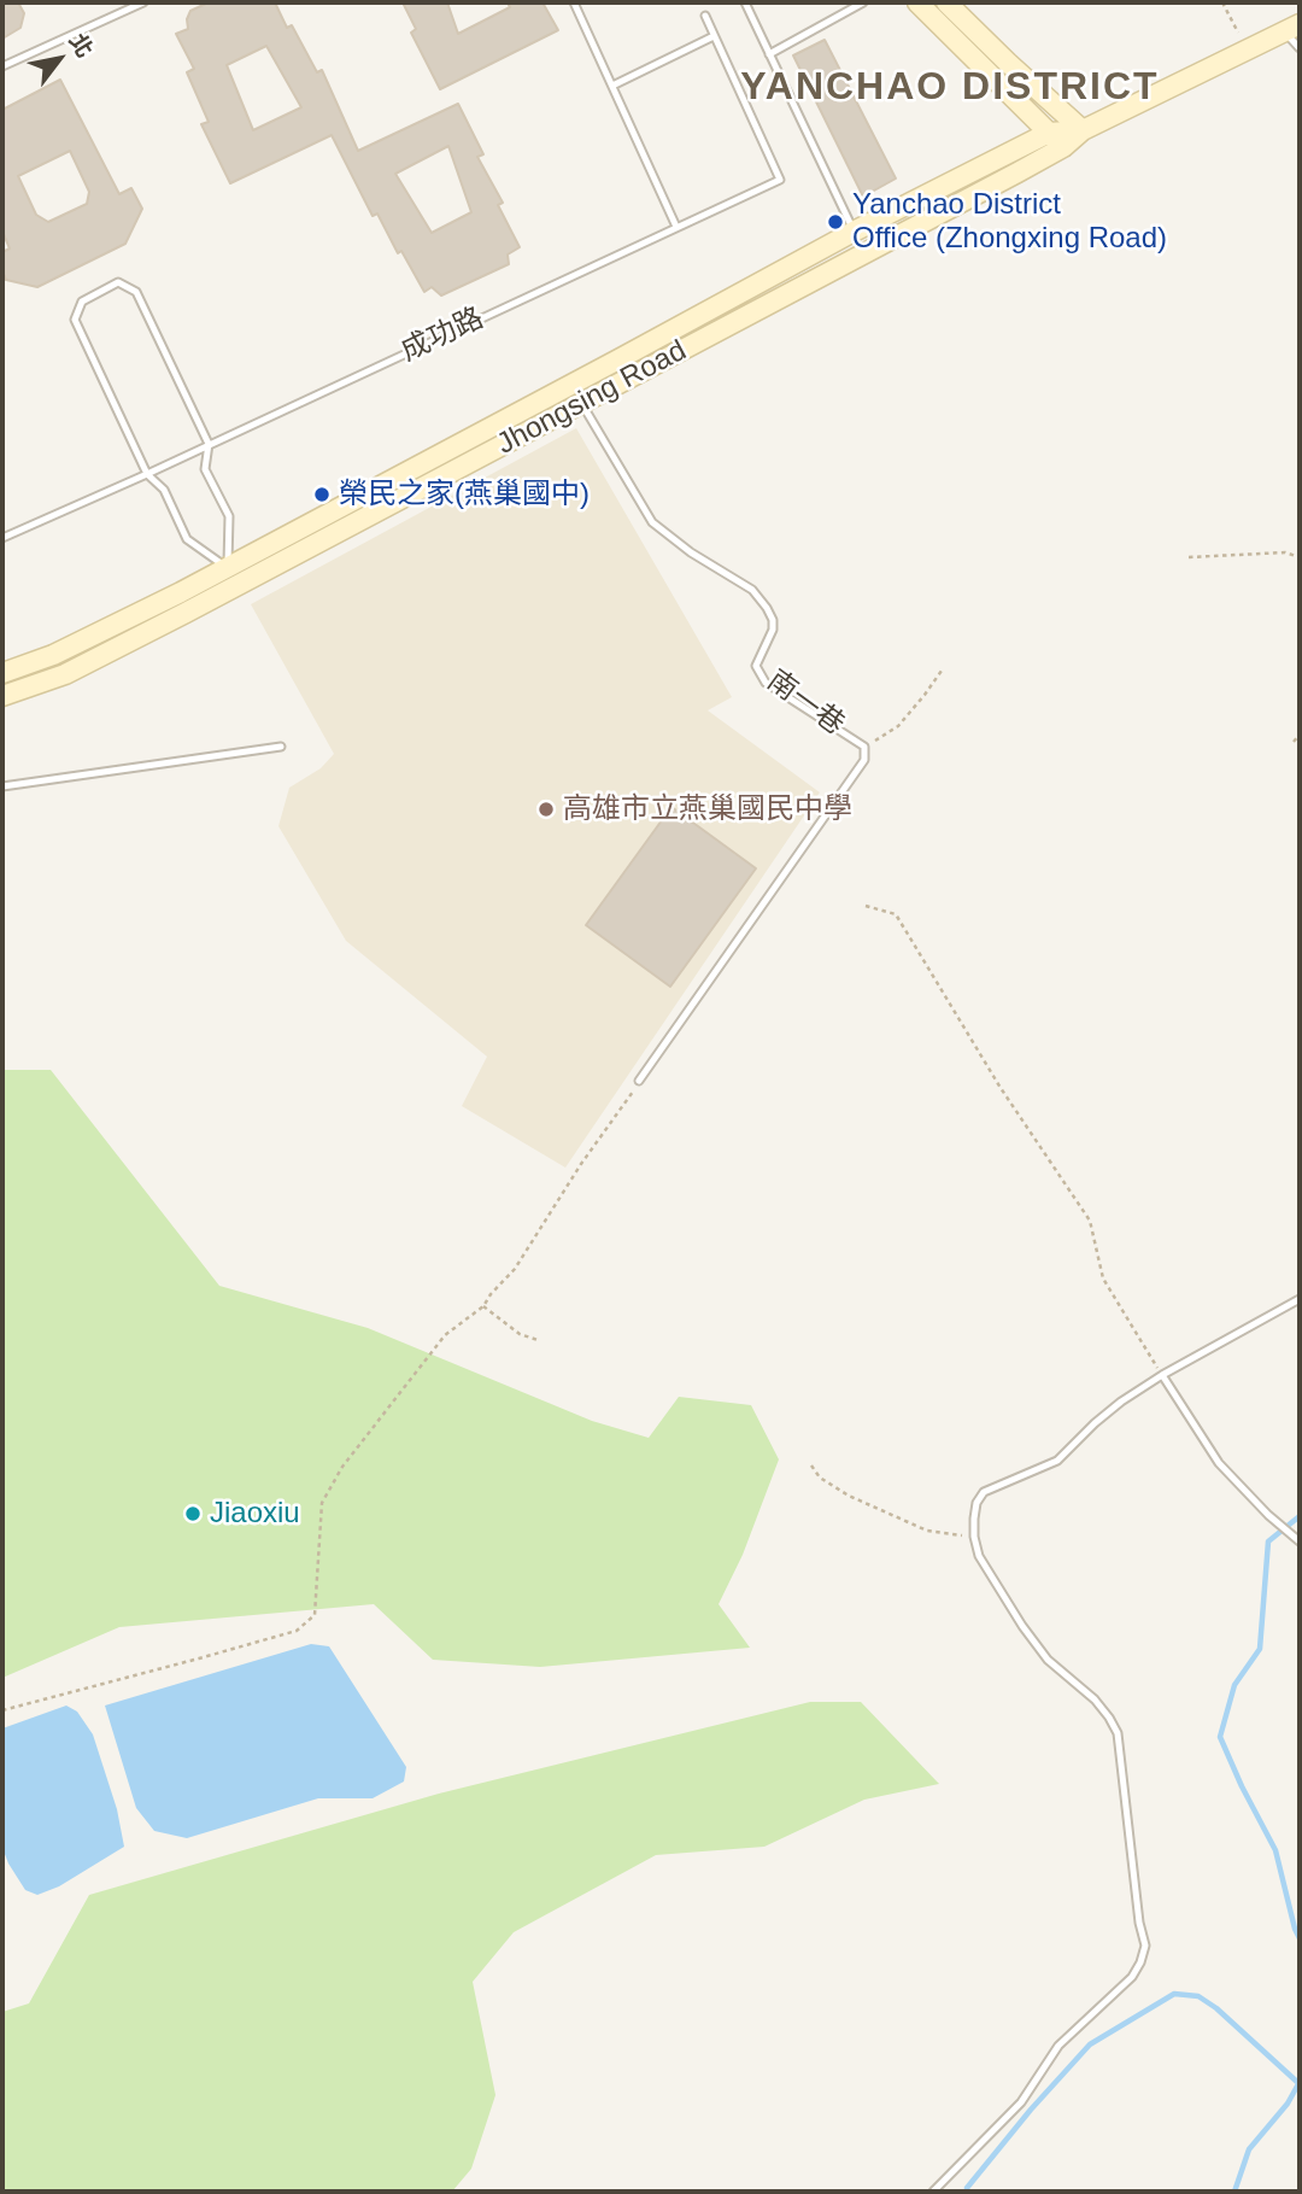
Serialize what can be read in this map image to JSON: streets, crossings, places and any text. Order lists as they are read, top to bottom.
{
  "streets": {
    "main road": ["Jhongsing Road"],
    "lane": ["成功路", "南一巷"]
  },
  "crossings": [
    ["Jhongsing Road", "南一巷"]
  ],
  "districts": ["YANCHAO DISTRICT"],
  "places": [
    "Yanchao District Office (Zhongxing Road)",
    "榮民之家(燕巢國中)",
    "高雄市立燕巢國民中學",
    "Jiaoxiu"
  ],
  "north": "top right"
}
